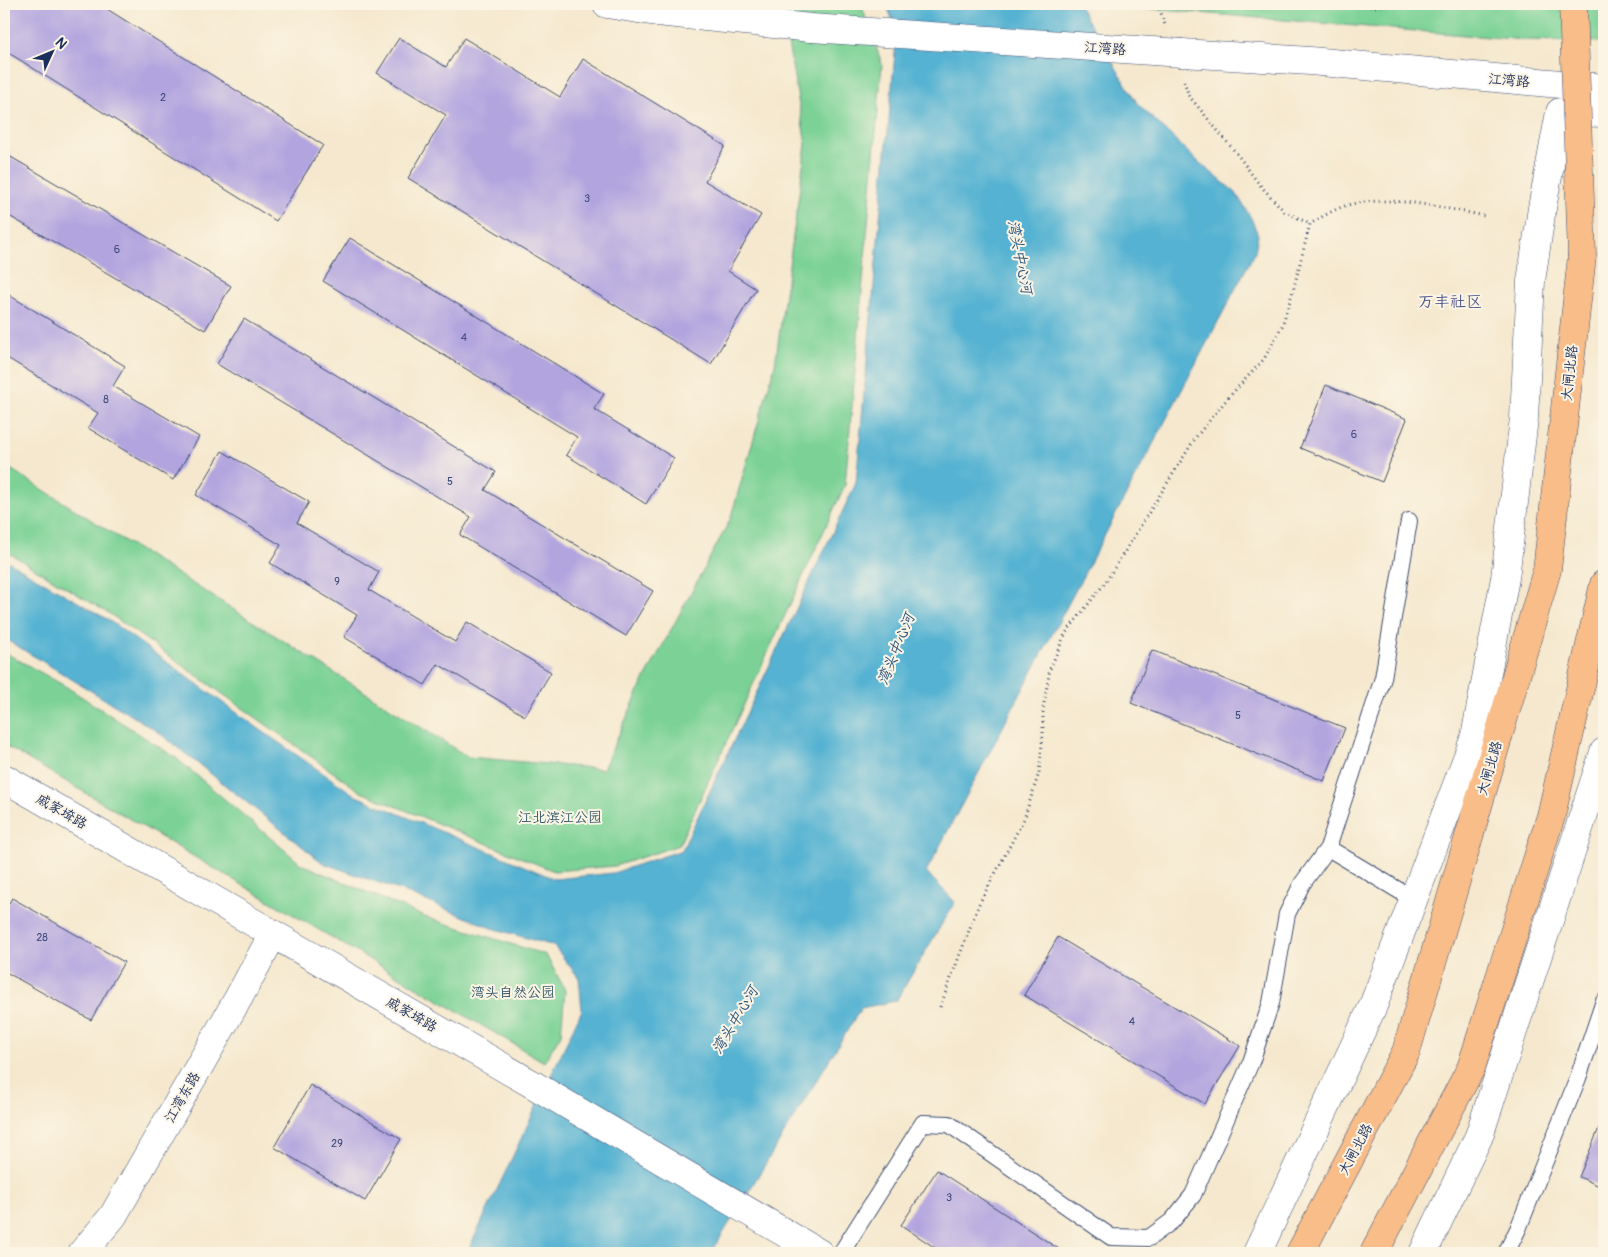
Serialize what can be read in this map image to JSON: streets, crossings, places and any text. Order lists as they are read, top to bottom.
{
  "streets": {
    "main road": ["大闸北路"],
    "street": ["江湾路", "戚家𡍲路", "江湾东路"]
  },
  "crossings": [
    ["戚家𡍲路", "江湾东路"]
  ],
  "districts": ["万丰社区"],
  "water": ["湾头中心河"],
  "parks": ["江北滨江公园", "湾头自然公园"],
  "house_numbers": [
    "2",
    "3",
    "6",
    "4",
    "8",
    "6",
    "5",
    "9",
    "5",
    "28",
    "4",
    "29",
    "3"
  ],
  "north": "top right"
}
